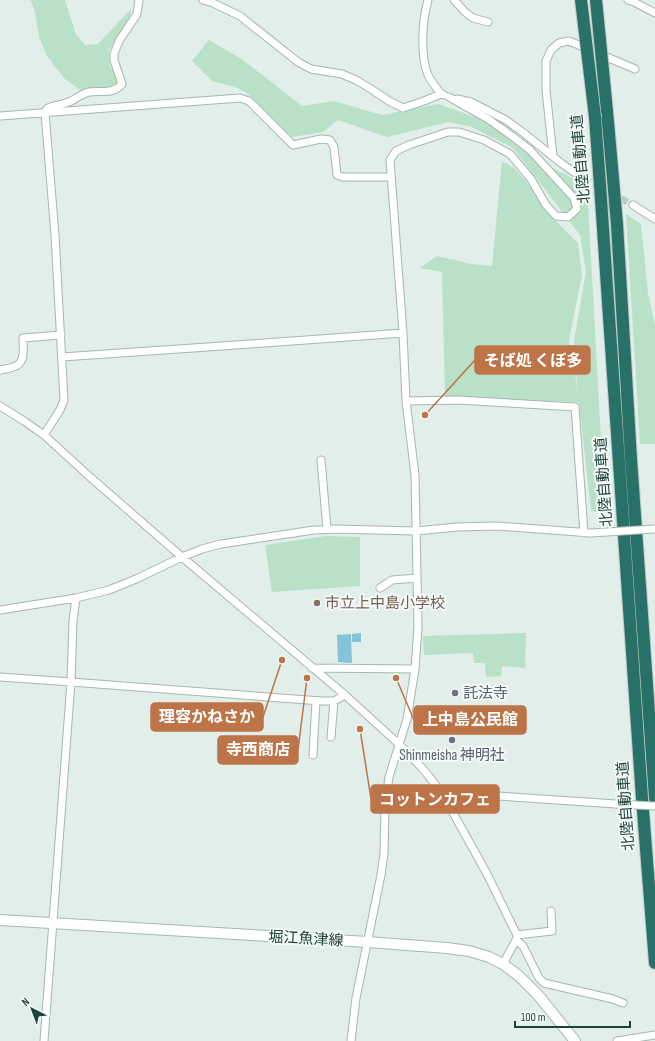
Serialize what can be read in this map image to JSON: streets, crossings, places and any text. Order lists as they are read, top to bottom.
{
  "streets": {
    "highway": ["北陸自動車道"],
    "main road": ["堀江魚津線"]
  },
  "places": [
    "そば処 くぼ多",
    "市立上中島小学校",
    "理容かねさか",
    "寺西商店",
    "上中島公民館",
    "託法寺",
    "コットンカフェ",
    "Shinmeisha 神明社"
  ],
  "scale_bar": "100 m",
  "north": "top left"
}
